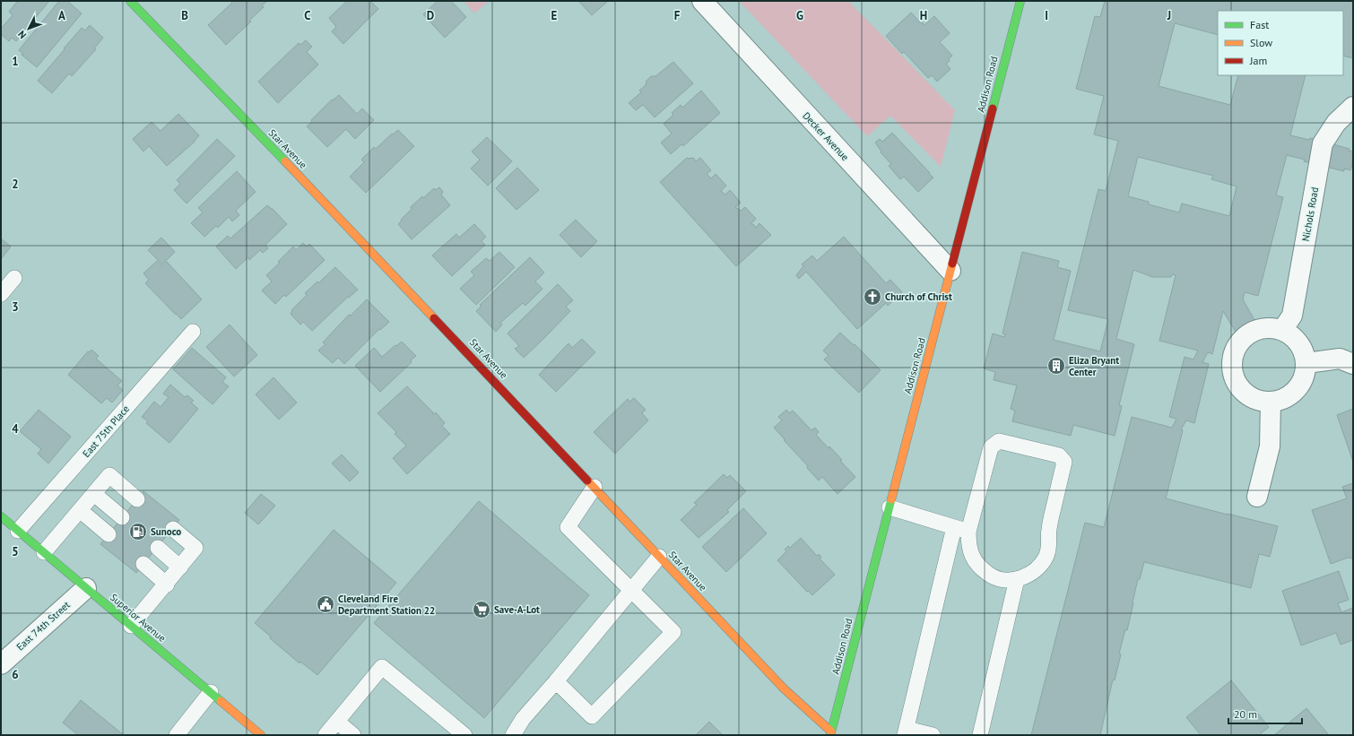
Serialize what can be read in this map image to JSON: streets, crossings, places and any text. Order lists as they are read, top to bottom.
{
  "streets": {
    "street": [
      "Addison Road",
      "Decker Avenue",
      "Star Avenue",
      "Nichols Road",
      "Superior Avenue",
      "East 74th Street"
    ],
    "lane": ["East 75th Place"]
  },
  "crossings": [
    ["Addison Road", "Decker Avenue"],
    ["Addison Road", "Star Avenue"],
    ["East 75th Place", "Superior Avenue"],
    ["Superior Avenue", "East 74th Street"]
  ],
  "places": {
    "church": ["Church of Christ"],
    "building": ["Eliza Bryant Center"],
    "fuel station": ["Sunoco"],
    "public building": ["Cleveland Fire Department Station 22"],
    "supermarket": ["Save-A-Lot"]
  },
  "legend": ["Fast", "Slow", "Jam"],
  "scale_bar": "20 m",
  "north": "bottom left",
  "grid": {
    "columns": [
      "A",
      "B",
      "C",
      "D",
      "E",
      "F",
      "G",
      "H",
      "I",
      "J"
    ],
    "rows": [
      "1",
      "2",
      "3",
      "4",
      "5",
      "6"
    ]
  }
}
